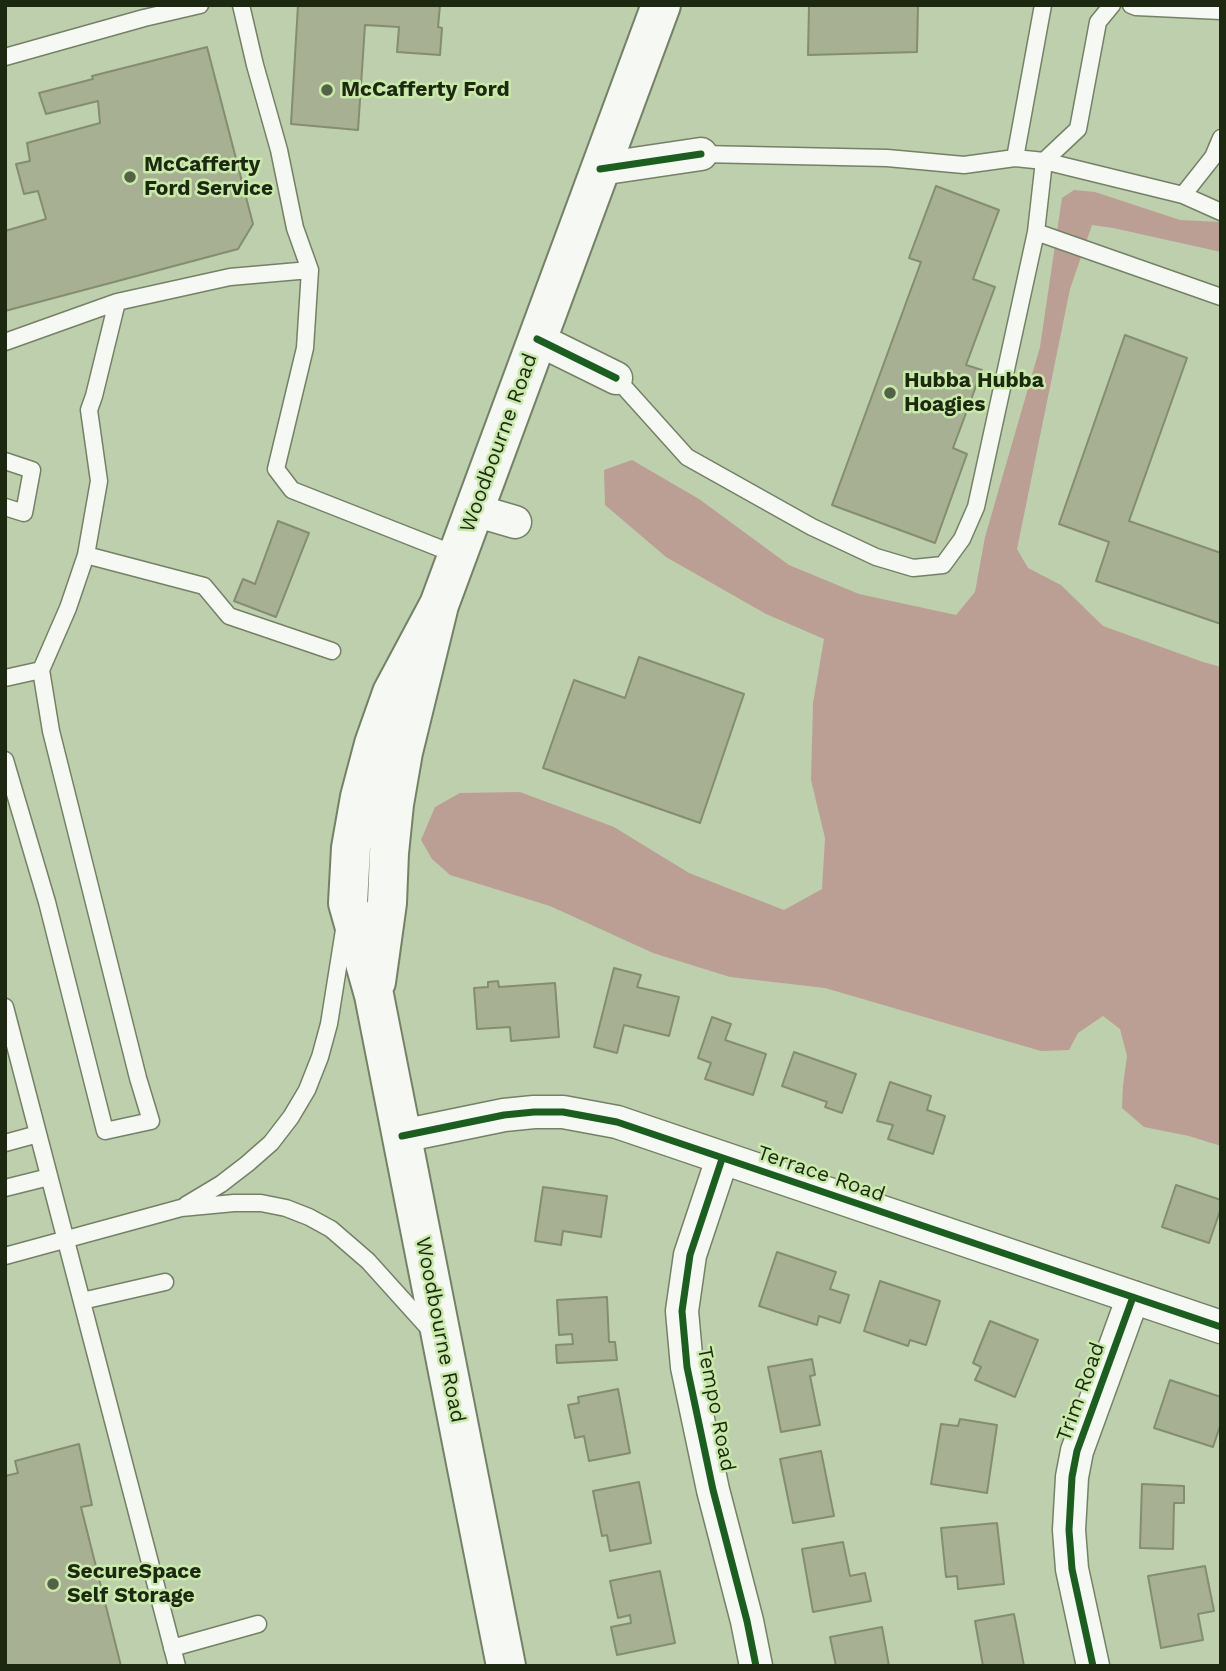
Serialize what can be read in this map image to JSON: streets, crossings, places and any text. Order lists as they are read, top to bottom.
{
  "streets": {
    "main road": ["Woodbourne Road"],
    "street": ["Terrace Road", "Trim Road", "Tempo Road"]
  },
  "crossings": [
    ["Woodbourne Road", "Terrace Road"],
    ["Terrace Road", "Trim Road"],
    ["Terrace Road", "Tempo Road"]
  ],
  "places": [
    "McCafferty Ford",
    "McCafferty Ford Service",
    "Hubba Hubba Hoagies",
    "SecureSpace Self Storage"
  ]
}
